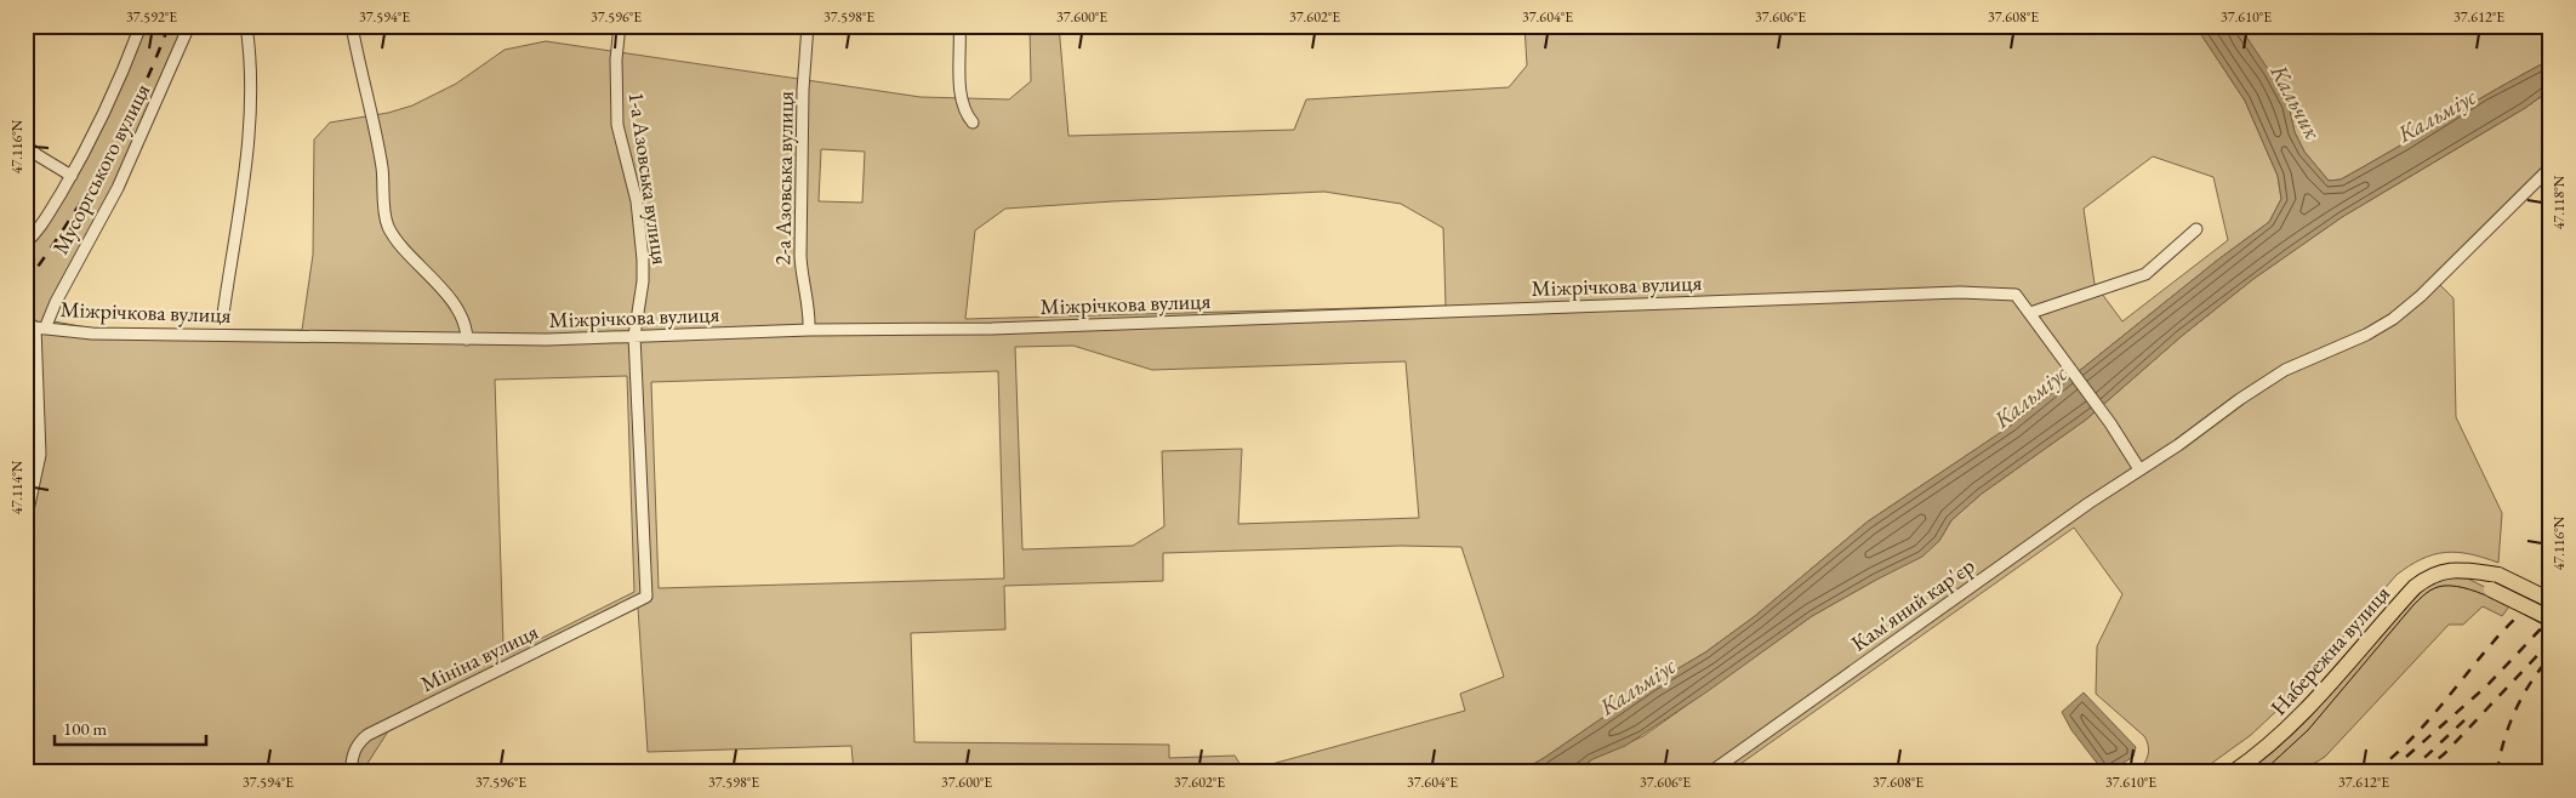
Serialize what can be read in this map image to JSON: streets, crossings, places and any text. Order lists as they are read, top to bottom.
{
  "streets": {
    "highway": ["Набережна вулиця"],
    "street": [
      "Мусоргського вулиця",
      "1-а Азовська вулиця",
      "2-а Азовська вулиця",
      "Міжрічкова вулиця",
      "Кам'яний кар'єр",
      "Мініна вулиця"
    ]
  },
  "crossings": [
    ["Мусоргського вулиця", "Міжрічкова вулиця"],
    ["1-а Азовська вулиця", "Міжрічкова вулиця"],
    ["1-а Азовська вулиця", "Мініна вулиця"],
    ["2-а Азовська вулиця", "Міжрічкова вулиця"],
    ["Міжрічкова вулиця", "Кам'яний кар'єр"]
  ],
  "water": ["Кальчик", "Кальміус"],
  "scale_bar": "100 m",
  "coordinates": [
    "37.592°E",
    "37.594°E",
    "37.596°E",
    "37.598°E",
    "37.600°E",
    "37.602°E",
    "37.604°E",
    "37.606°E",
    "37.608°E",
    "37.610°E",
    "37.612°E",
    "47.116°N",
    "47.118°N",
    "47.114°N"
  ]
}
